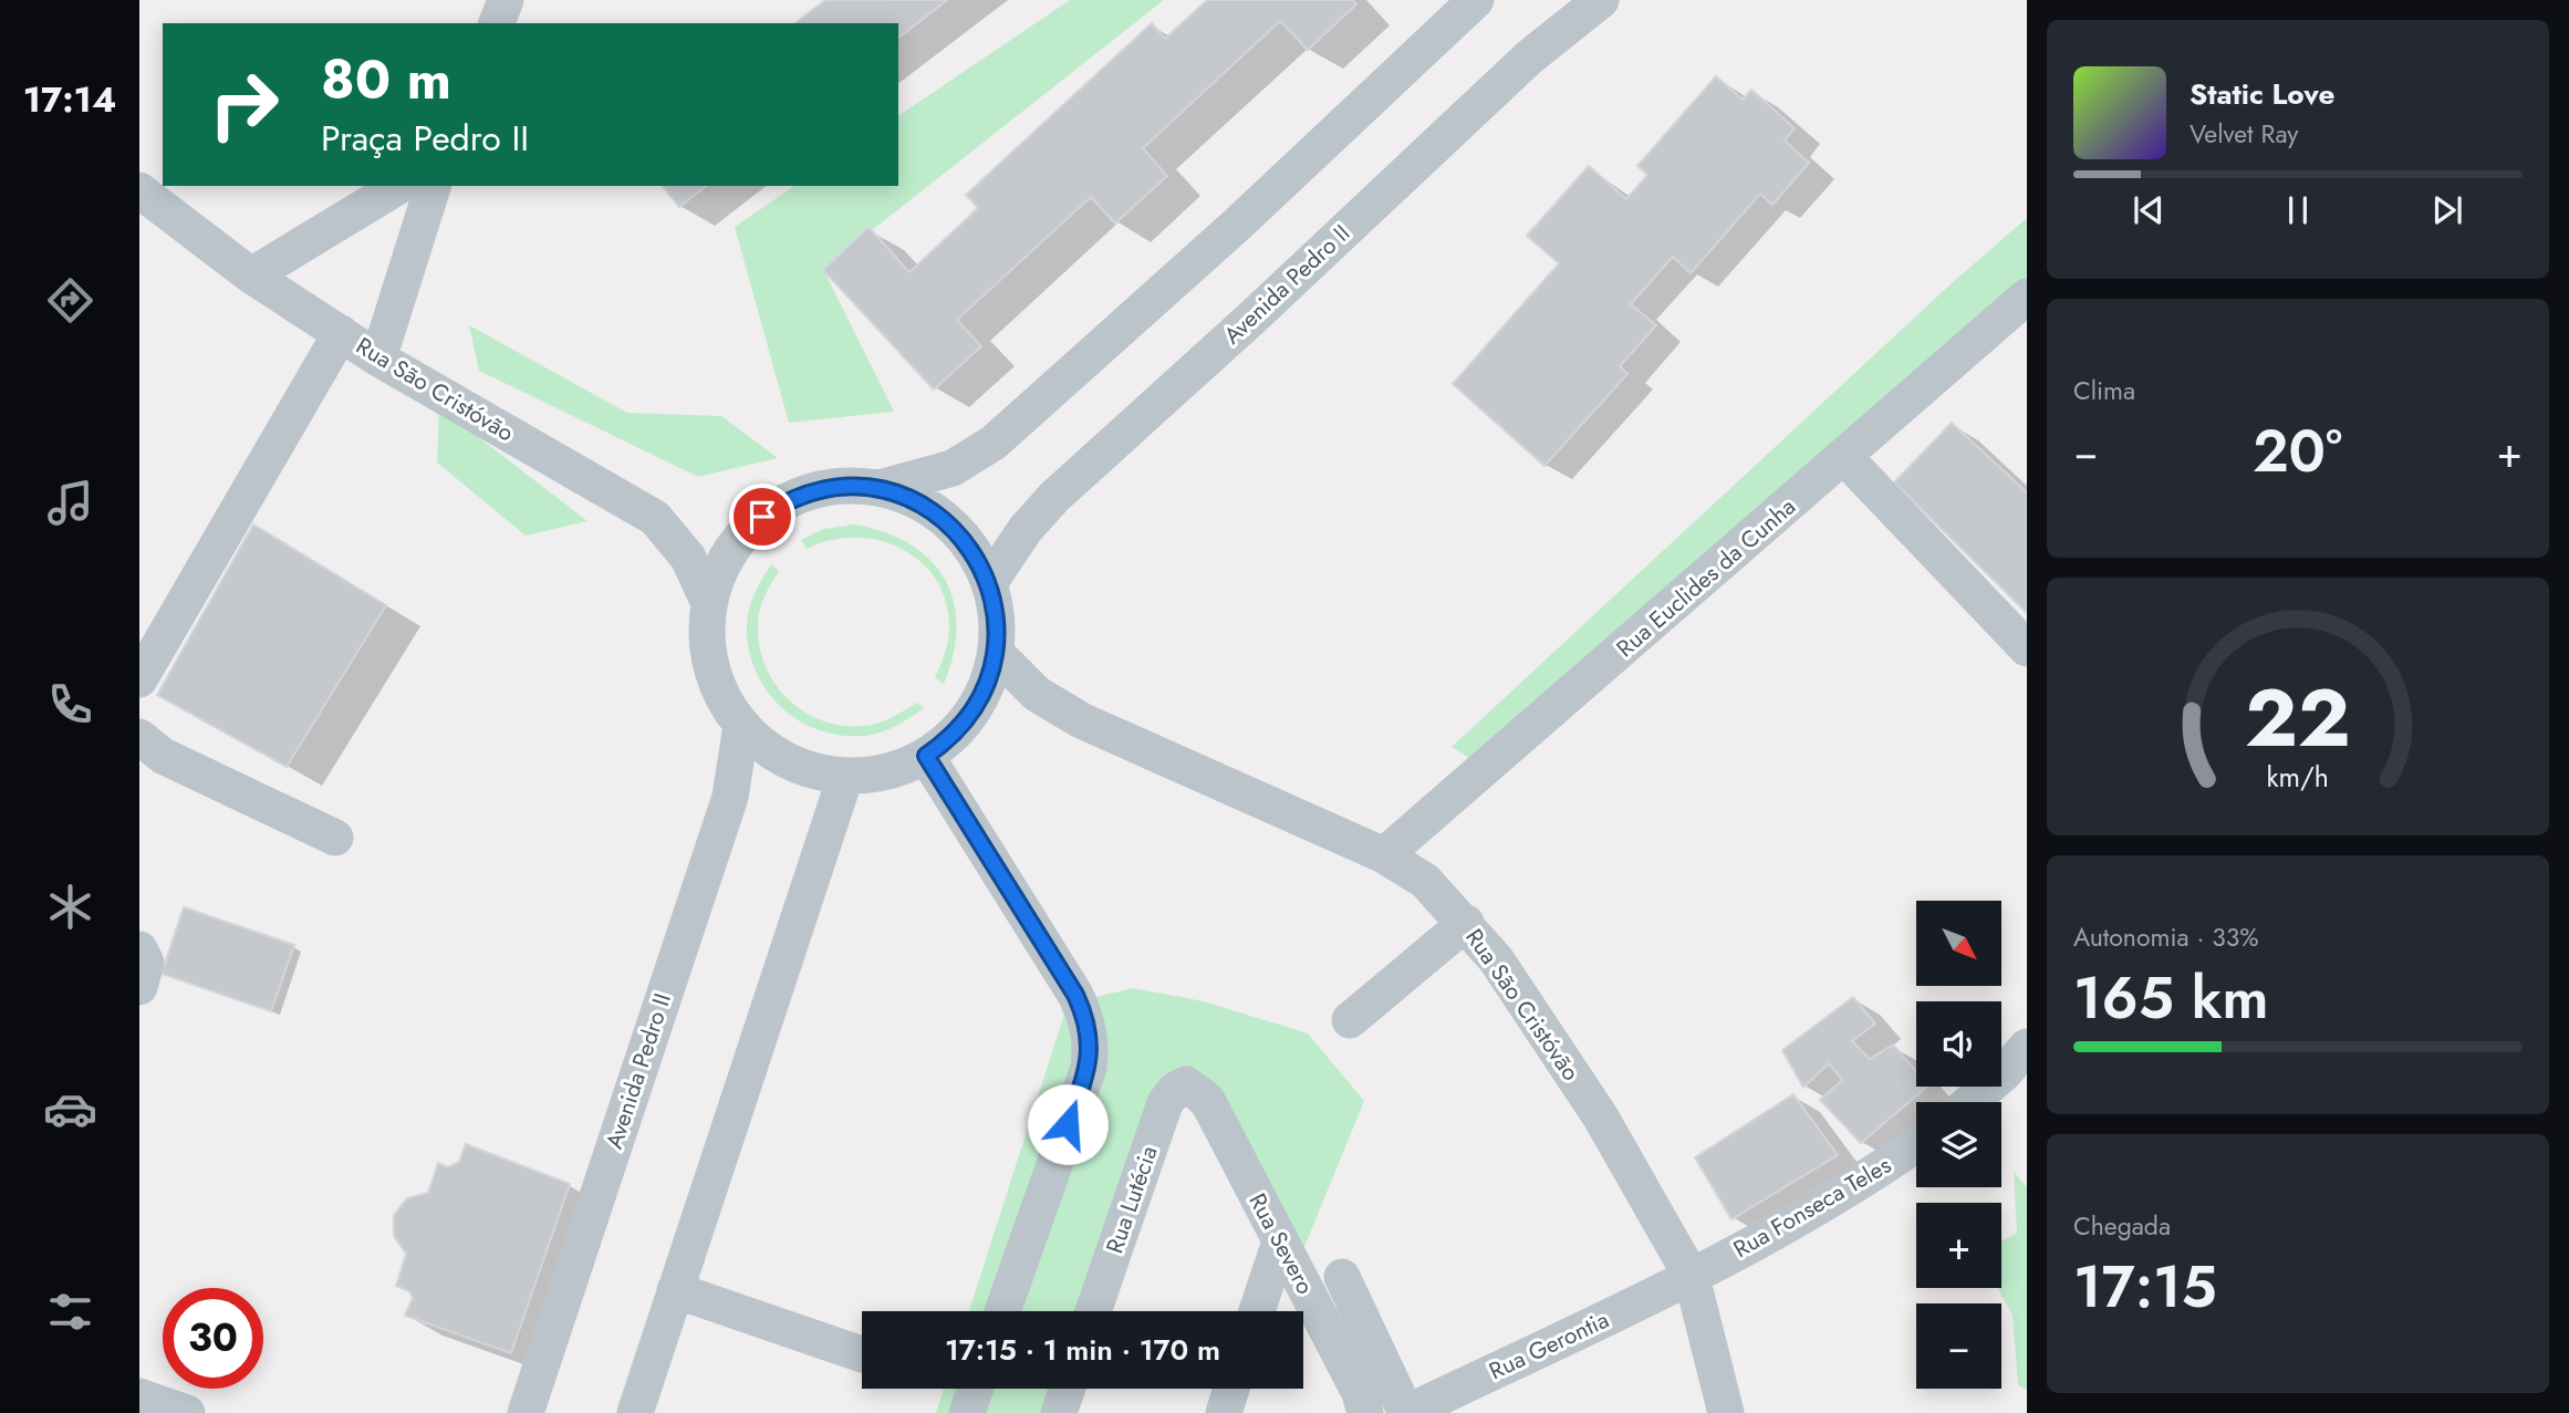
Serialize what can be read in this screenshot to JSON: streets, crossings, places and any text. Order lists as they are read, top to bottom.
{
  "streets": {
    "street": [
      "Avenida Pedro II",
      "Rua São Cristóvão",
      "Rua Euclides da Cunha",
      "Rua Lutécia",
      "Rua Fonseca Teles",
      "Rua Severo",
      "Rua Gerontia"
    ]
  },
  "crossings": [
    ["Rua São Cristóvão", "Rua Euclides da Cunha"],
    ["Rua São Cristóvão", "Rua Fonseca Teles"],
    ["Rua São Cristóvão", "Rua Gerontia"],
    ["Rua Lutécia", "Rua Severo"],
    ["Rua Fonseca Teles", "Rua Gerontia"]
  ],
  "north": "bottom right",
  "page": {
    "tabs": "17:14",
    "turn": ["80 m", "Praça Pedro II"],
    "song": ["Static Love", "Velvet Ray"],
    "tile": [
      "Clima",
      ["Autonomia · 33%", "165 km"],
      ["Chegada", "17:15"]
    ],
    "heat": ["−", "20°", "+"],
    "map_buttons": ["+", "−"],
    "limit": "30",
    "trip": "17:15 · 1 min · 170 m",
    "gauge": ["22", "km/h"]
  }
}
